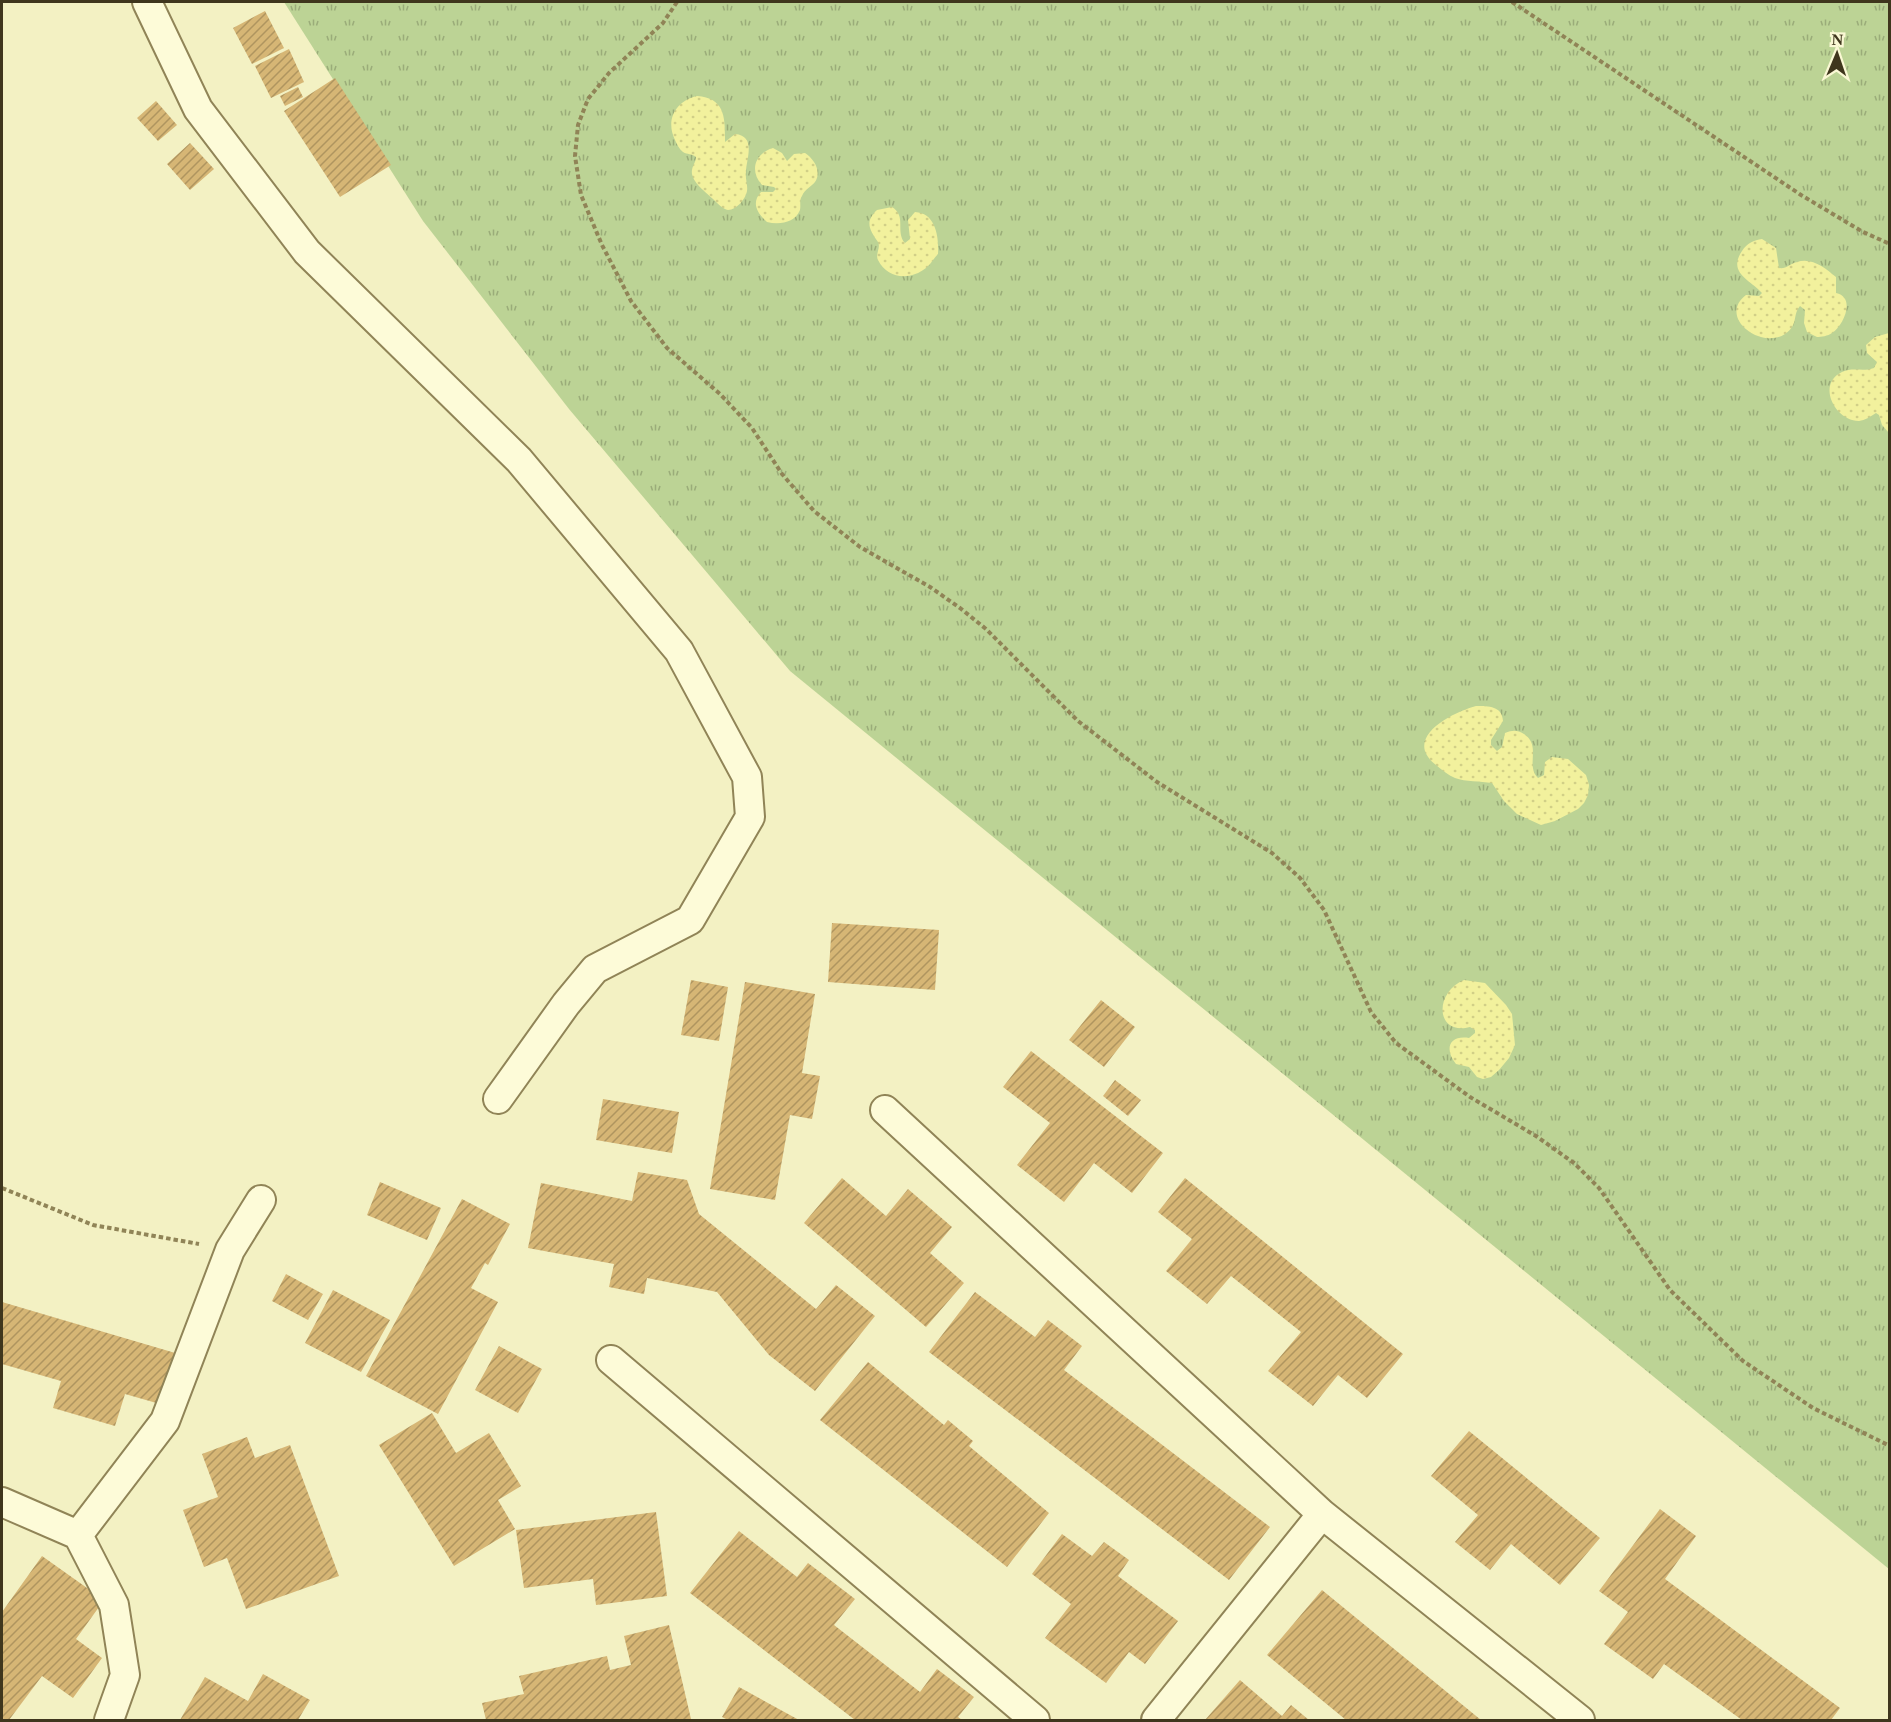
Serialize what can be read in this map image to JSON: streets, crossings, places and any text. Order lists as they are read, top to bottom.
{
  "north": "top"
}
